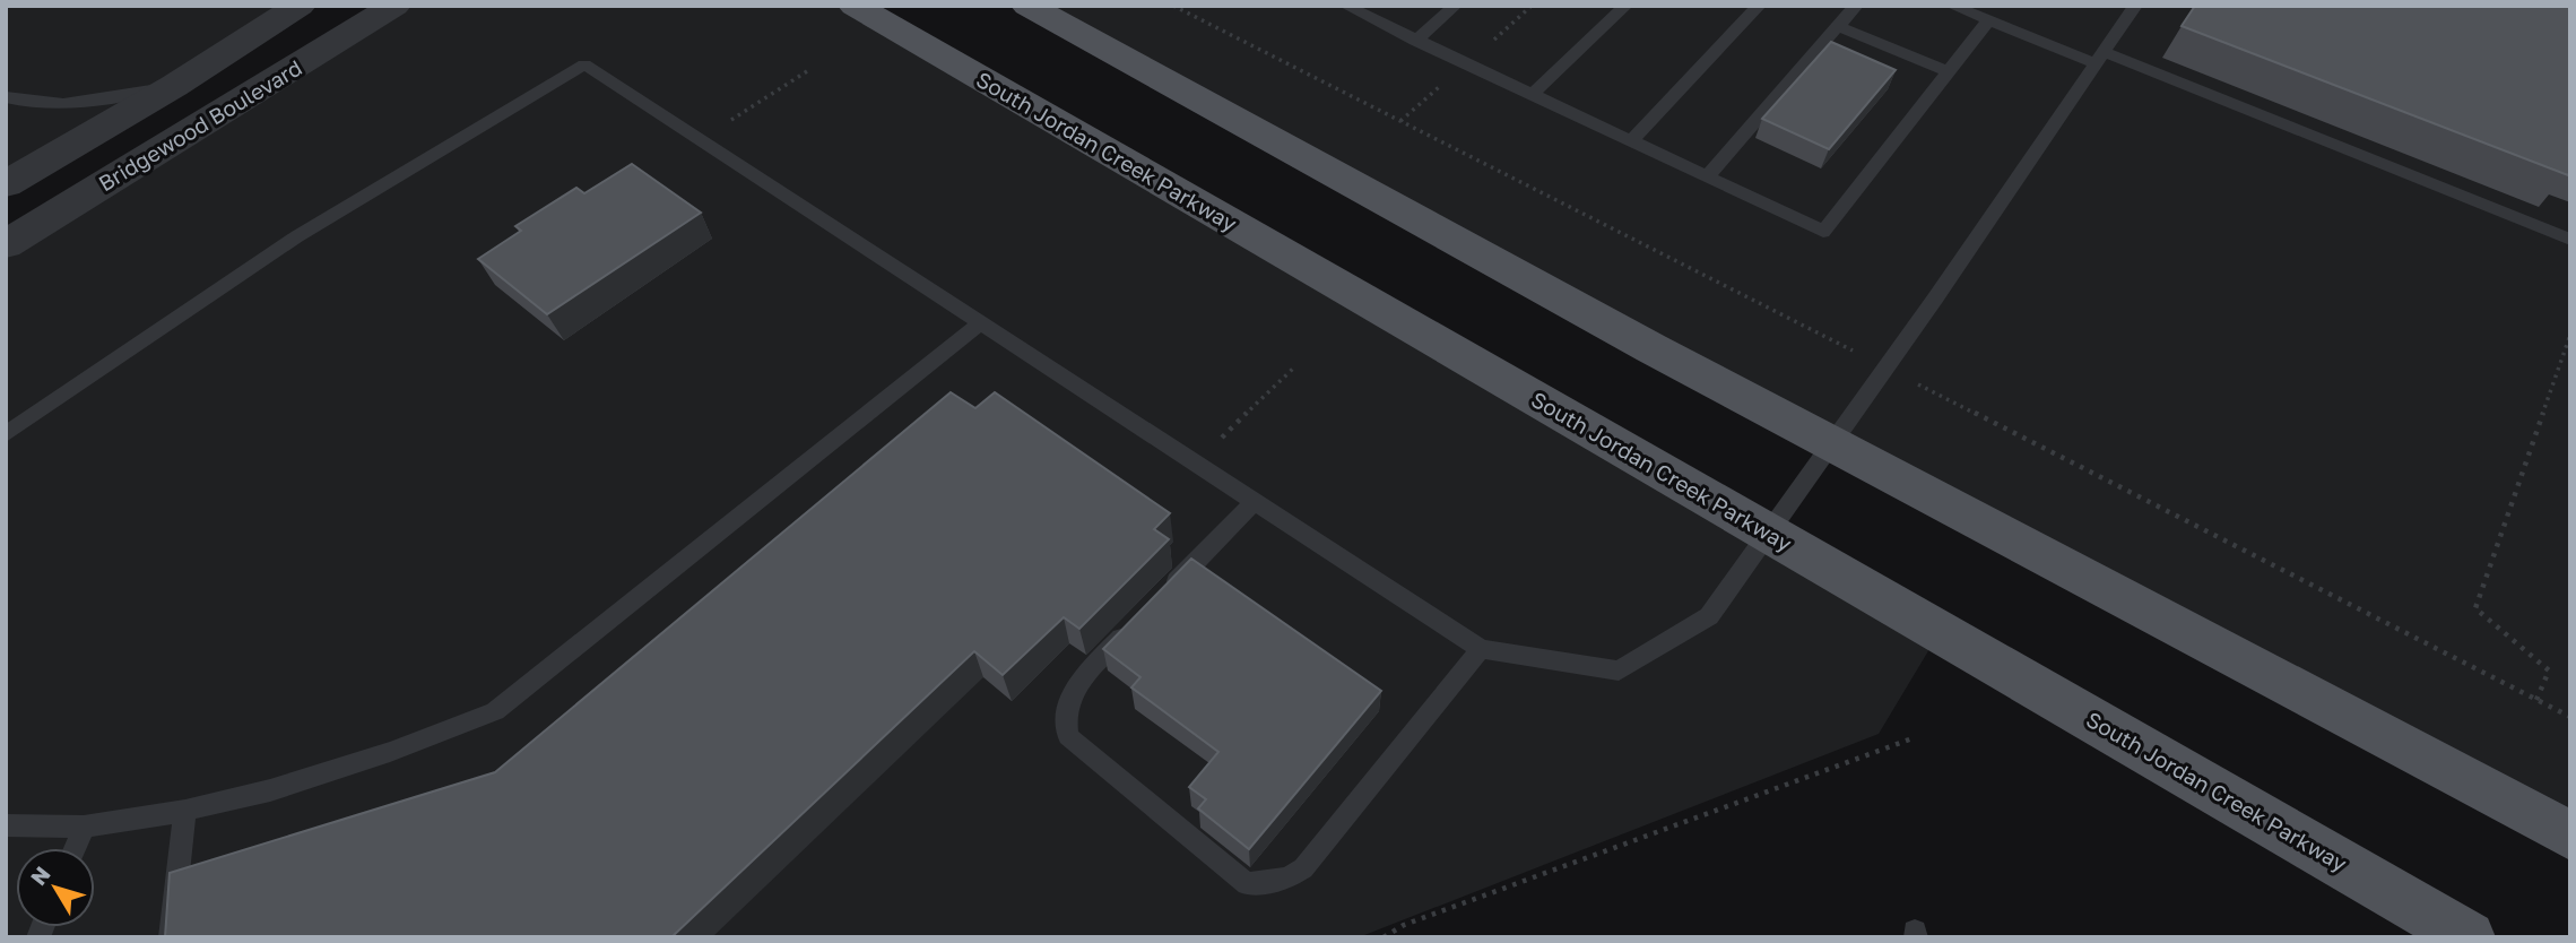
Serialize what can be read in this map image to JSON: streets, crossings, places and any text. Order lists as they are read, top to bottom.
{
  "streets": {
    "main road": ["South Jordan Creek Parkway"],
    "street": ["Bridgewood Boulevard"]
  },
  "north": "top left"
}
